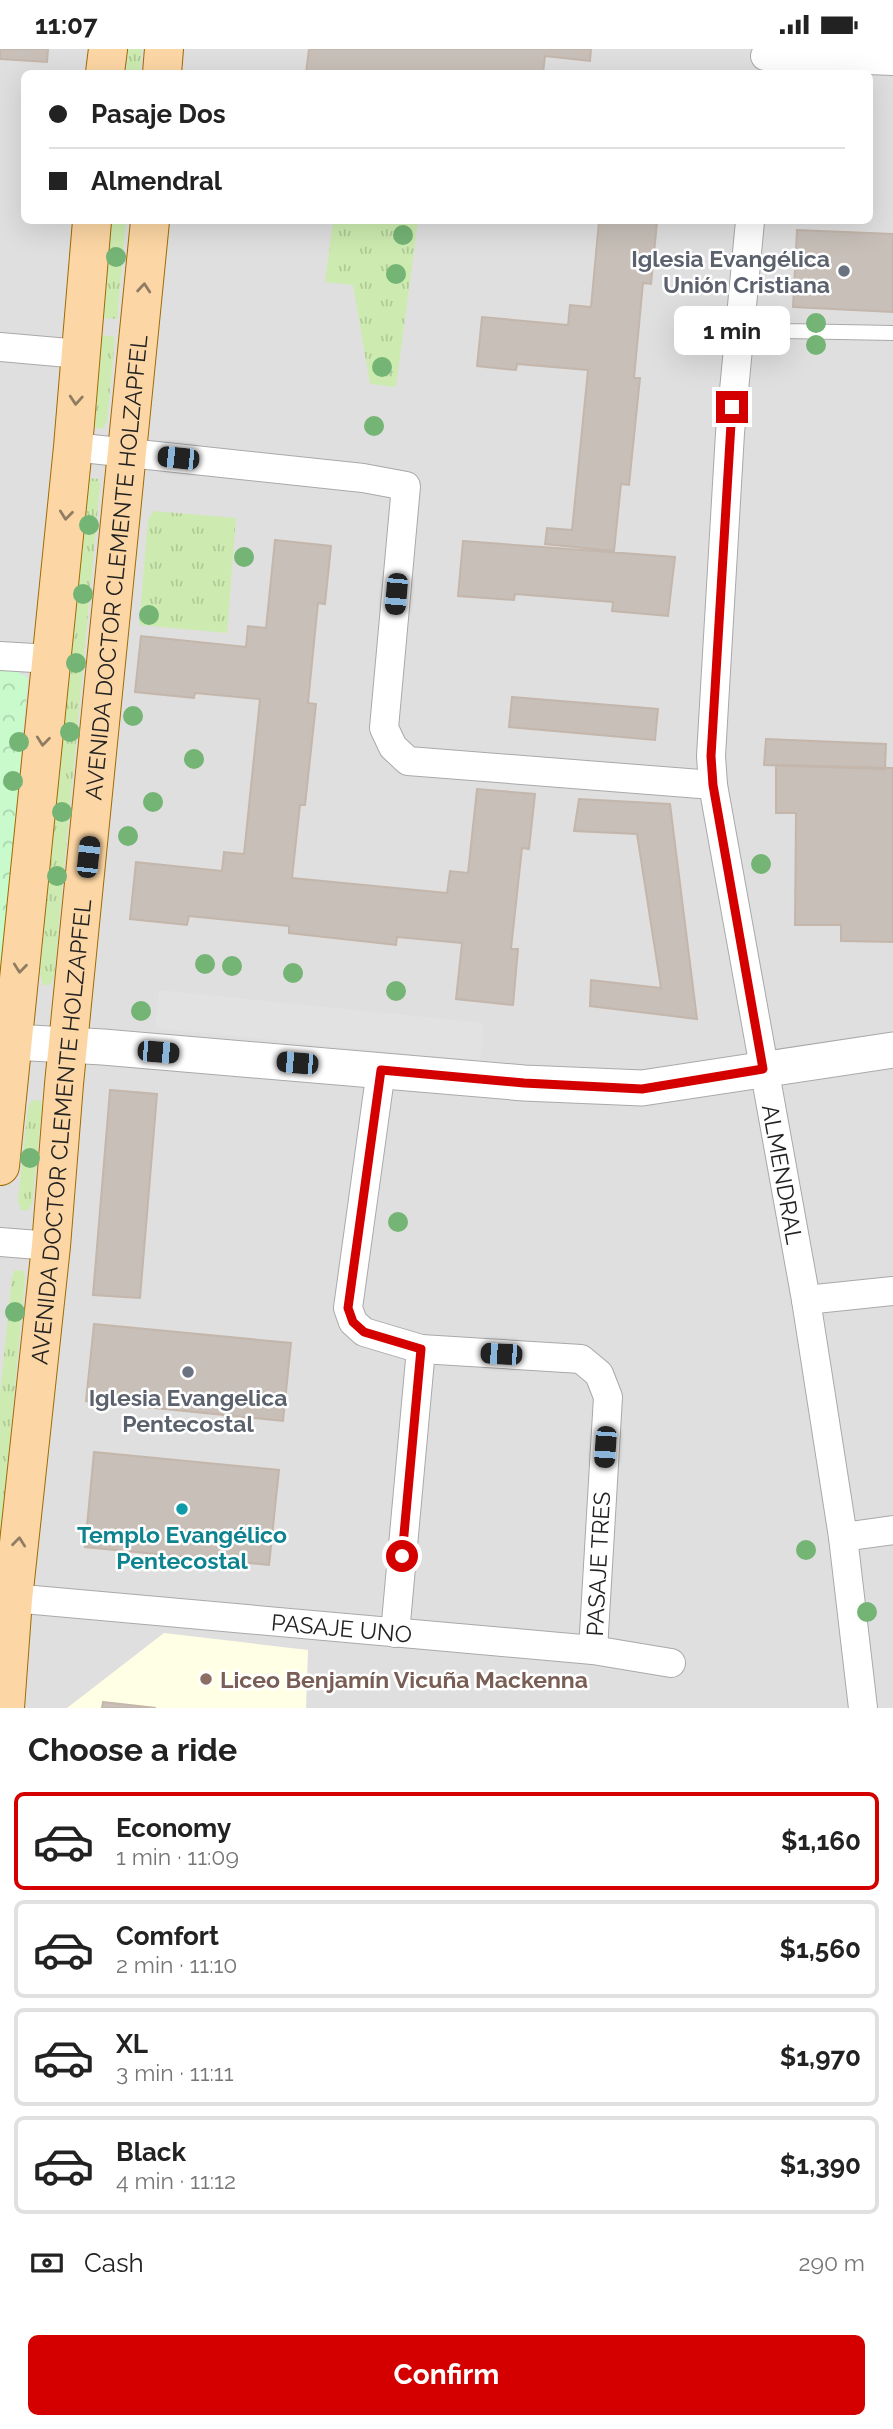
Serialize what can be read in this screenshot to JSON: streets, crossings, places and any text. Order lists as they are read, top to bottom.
{
  "streets": {
    "main road": ["AVENIDA DOCTOR CLEMENTE HOLZAPFEL"],
    "street": ["ALMENDRAL", "PASAJE TRES", "PASAJE UNO"]
  },
  "crossings": [
    ["AVENIDA DOCTOR CLEMENTE HOLZAPFEL", "PASAJE UNO"],
    ["PASAJE TRES", "PASAJE UNO"]
  ],
  "places": [
    "Iglesia Evangélica Unión Cristiana",
    "Iglesia Evangelica Pentecostal",
    "Templo Evangélico Pentecostal",
    "Liceo Benjamín Vicuña Mackenna"
  ],
  "page": {
    "status": "11:07",
    "banner": ["Pasaje Dos", "Almendral"],
    "bubble": "1 min",
    "heading": "Choose a ride",
    "list": [
      {
        "name": "Economy",
        "note": "1 min · 11:09",
        "value": "$1,160"
      },
      {
        "name": "Comfort",
        "note": "2 min · 11:10",
        "value": "$1,560"
      },
      {
        "name": "XL",
        "note": "3 min · 11:11",
        "value": "$1,970"
      },
      {
        "name": "Black",
        "note": "4 min · 11:12",
        "value": "$1,390"
      }
    ],
    "pay": ["Cash", "290 m"],
    "buttons": "Confirm"
  }
}
